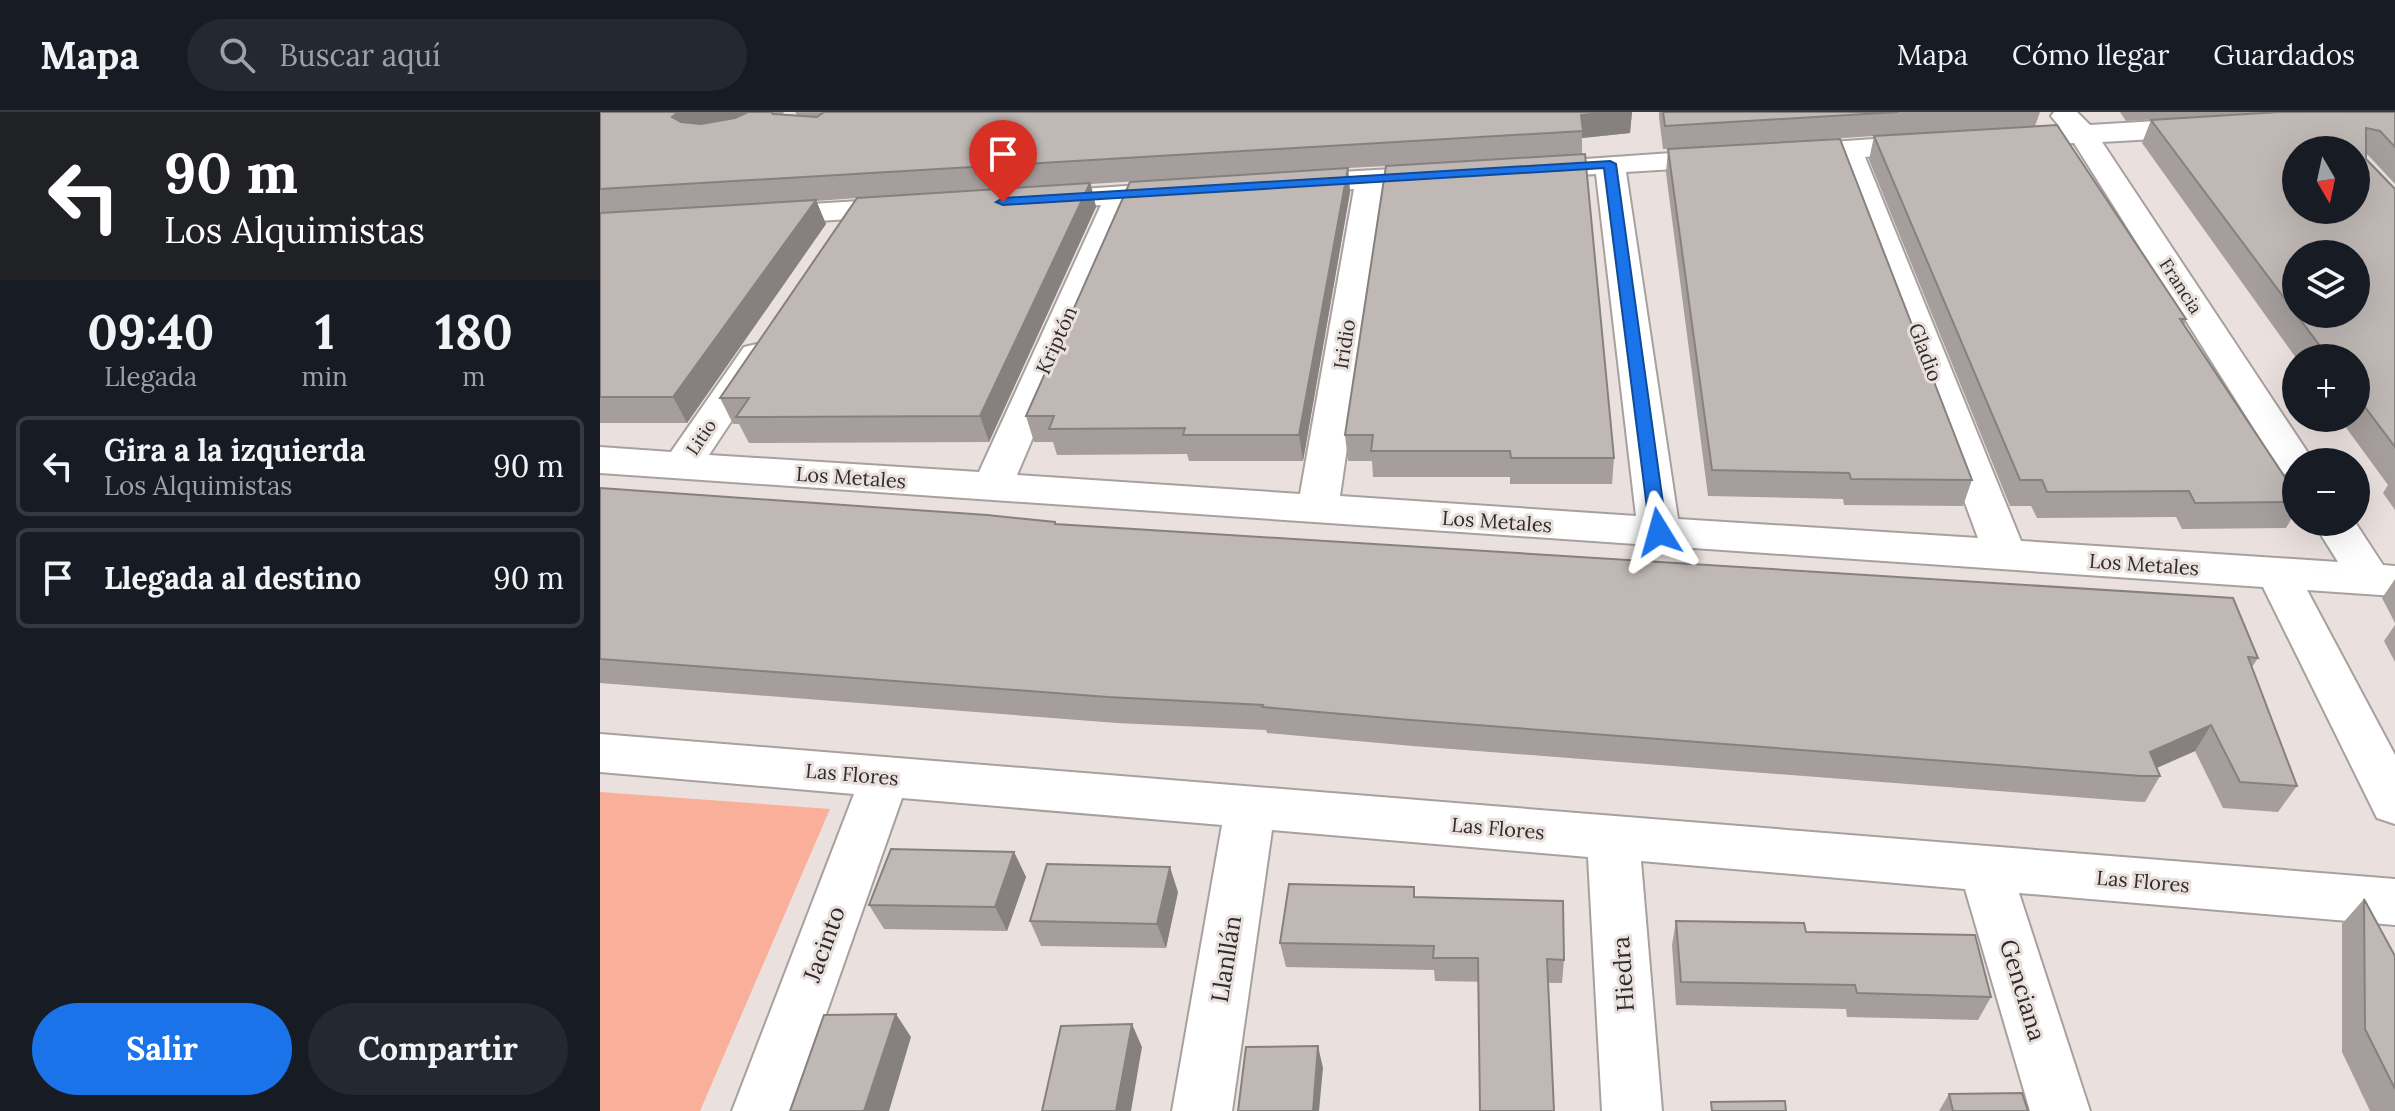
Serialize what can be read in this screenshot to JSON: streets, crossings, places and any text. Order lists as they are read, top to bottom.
{
  "streets": {
    "street": [
      "Francia",
      "Kriptón",
      "Iridio",
      "Gladio",
      "Litio",
      "Los Metales",
      "Las Flores",
      "Jacinto",
      "Llanllán",
      "Hiedra",
      "Genciana"
    ]
  },
  "crossings": [
    ["Kriptón", "Los Metales"],
    ["Iridio", "Los Metales"],
    ["Gladio", "Los Metales"],
    ["Litio", "Los Metales"],
    ["Las Flores", "Jacinto"],
    ["Las Flores", "Llanllán"],
    ["Las Flores", "Hiedra"],
    ["Las Flores", "Genciana"]
  ],
  "north": "bottom",
  "page": {
    "header": "Mapa",
    "search": "Buscar aquí",
    "nav": ["Mapa", "Cómo llegar", "Guardados"],
    "turn": ["90 m", "Los Alquimistas"],
    "map_buttons": ["+", "−"],
    "eta": [
      "09:40",
      "Llegada",
      "1",
      "min",
      "180",
      "m"
    ],
    "list": [
      {
        "name": "Gira a la izquierda",
        "note": "Los Alquimistas",
        "value": "90 m"
      },
      {
        "name": "Llegada al destino",
        "value": "90 m"
      }
    ],
    "buttons": ["Salir", "Compartir"]
  }
}
